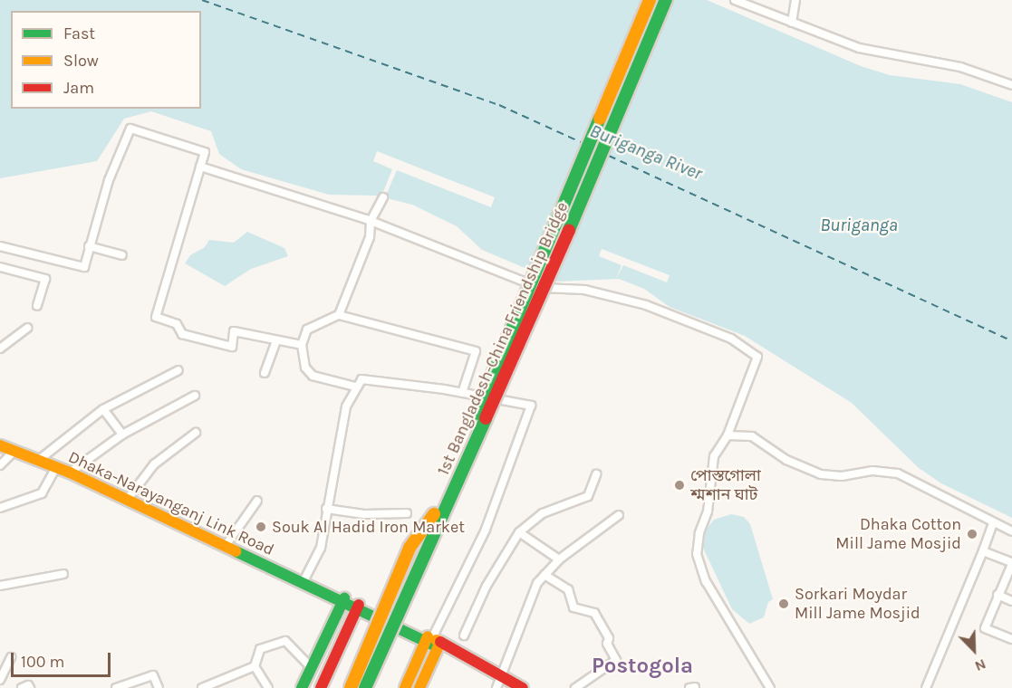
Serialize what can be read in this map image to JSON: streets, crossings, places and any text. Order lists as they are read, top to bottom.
{
  "streets": {
    "main road": ["1st Bangladesh-China Friendship Bridge", "Dhaka-Narayanganj Link Road"]
  },
  "districts": ["Postogola"],
  "water": ["Buriganga River", "Buriganga"],
  "places": [
    "পোস্তগোলা শ্মশান ঘাট",
    "Souk Al Hadid Iron Market",
    "Dhaka Cotton Mill Jame Mosjid",
    "Sorkari Moydar Mill Jame Mosjid"
  ],
  "legend": ["Fast", "Slow", "Jam"],
  "scale_bar": "100 m",
  "north": "bottom right"
}
